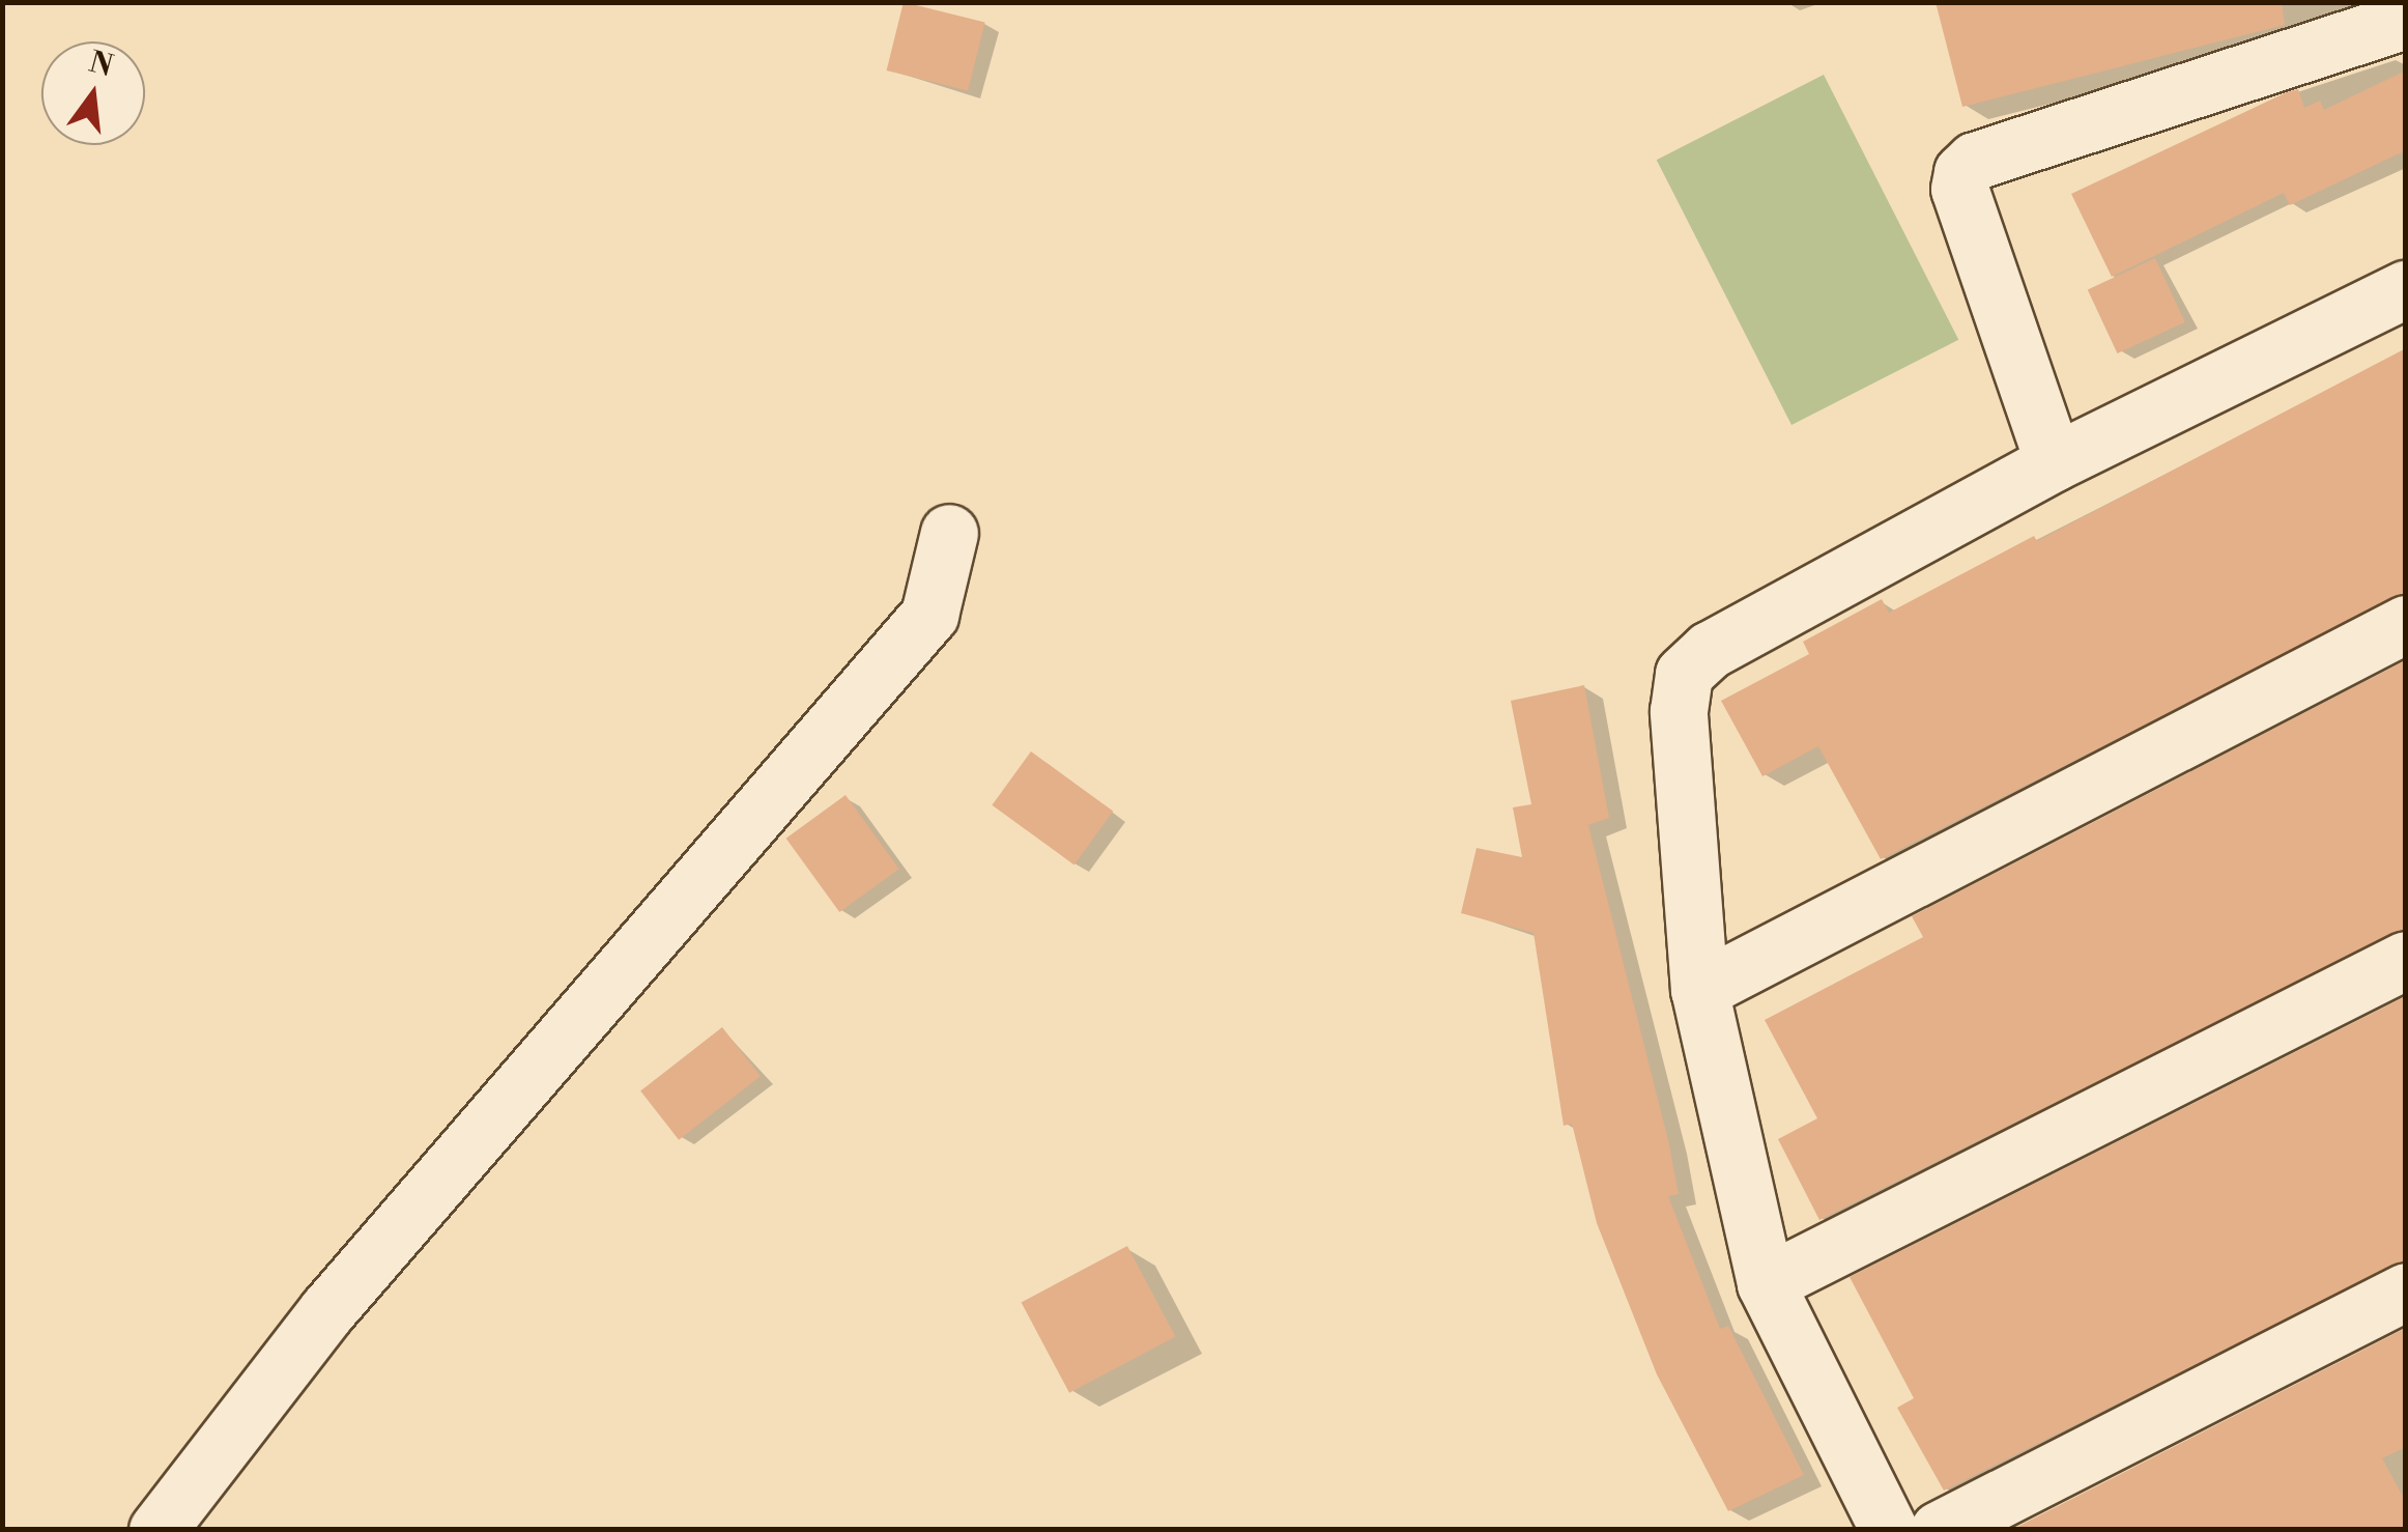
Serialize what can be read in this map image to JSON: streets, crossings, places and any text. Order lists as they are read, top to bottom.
{
  "north": "top"
}
